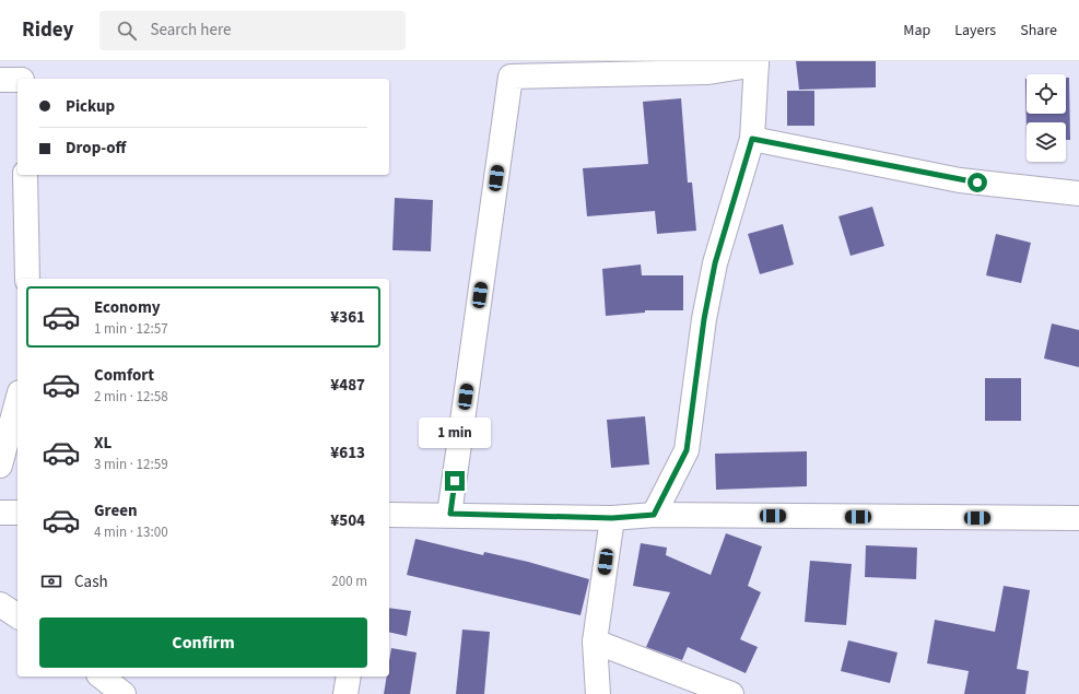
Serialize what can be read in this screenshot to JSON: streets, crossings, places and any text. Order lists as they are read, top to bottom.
{
  "page": {
    "header": "Ridey",
    "search": "Search here",
    "nav": ["Map", "Layers", "Share"],
    "banner": ["Pickup", "Drop-off"],
    "list": [
      {
        "name": "Economy",
        "note": "1 min · 12:57",
        "value": "¥361"
      },
      {
        "name": "Comfort",
        "note": "2 min · 12:58",
        "value": "¥487"
      },
      {
        "name": "XL",
        "note": "3 min · 12:59",
        "value": "¥613"
      },
      {
        "name": "Green",
        "note": "4 min · 13:00",
        "value": "¥504"
      }
    ],
    "bubble": "1 min",
    "pay": ["Cash", "200 m"],
    "buttons": "Confirm"
  }
}
